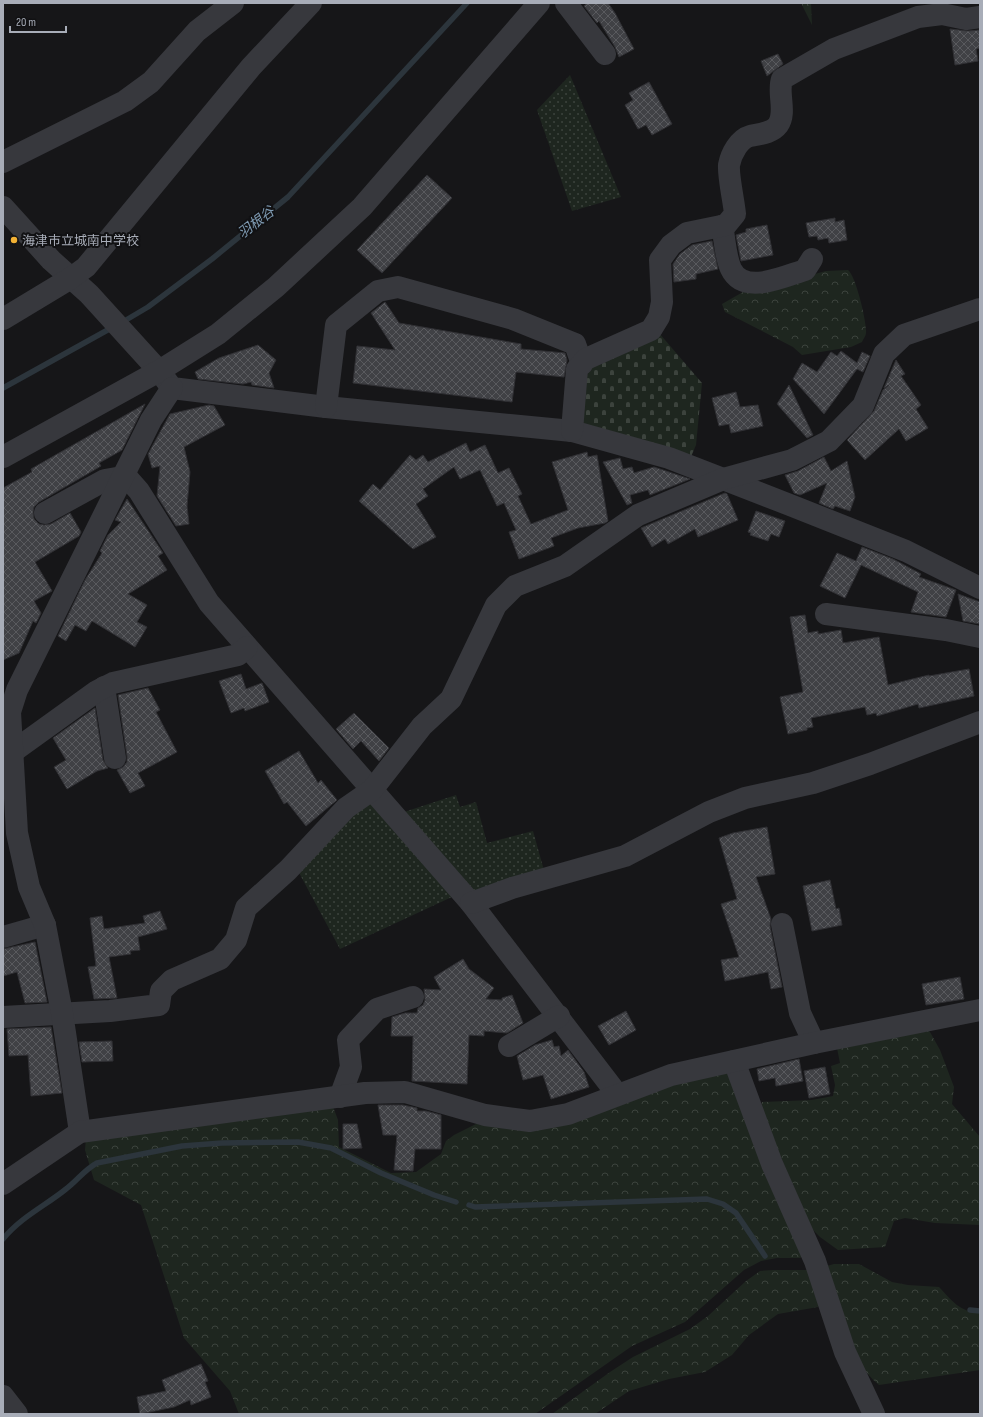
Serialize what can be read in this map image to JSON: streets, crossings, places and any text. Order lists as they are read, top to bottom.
{
  "water": ["羽根谷"],
  "places": ["海津市立城南中学校"],
  "scale_bar": "20 m"
}
